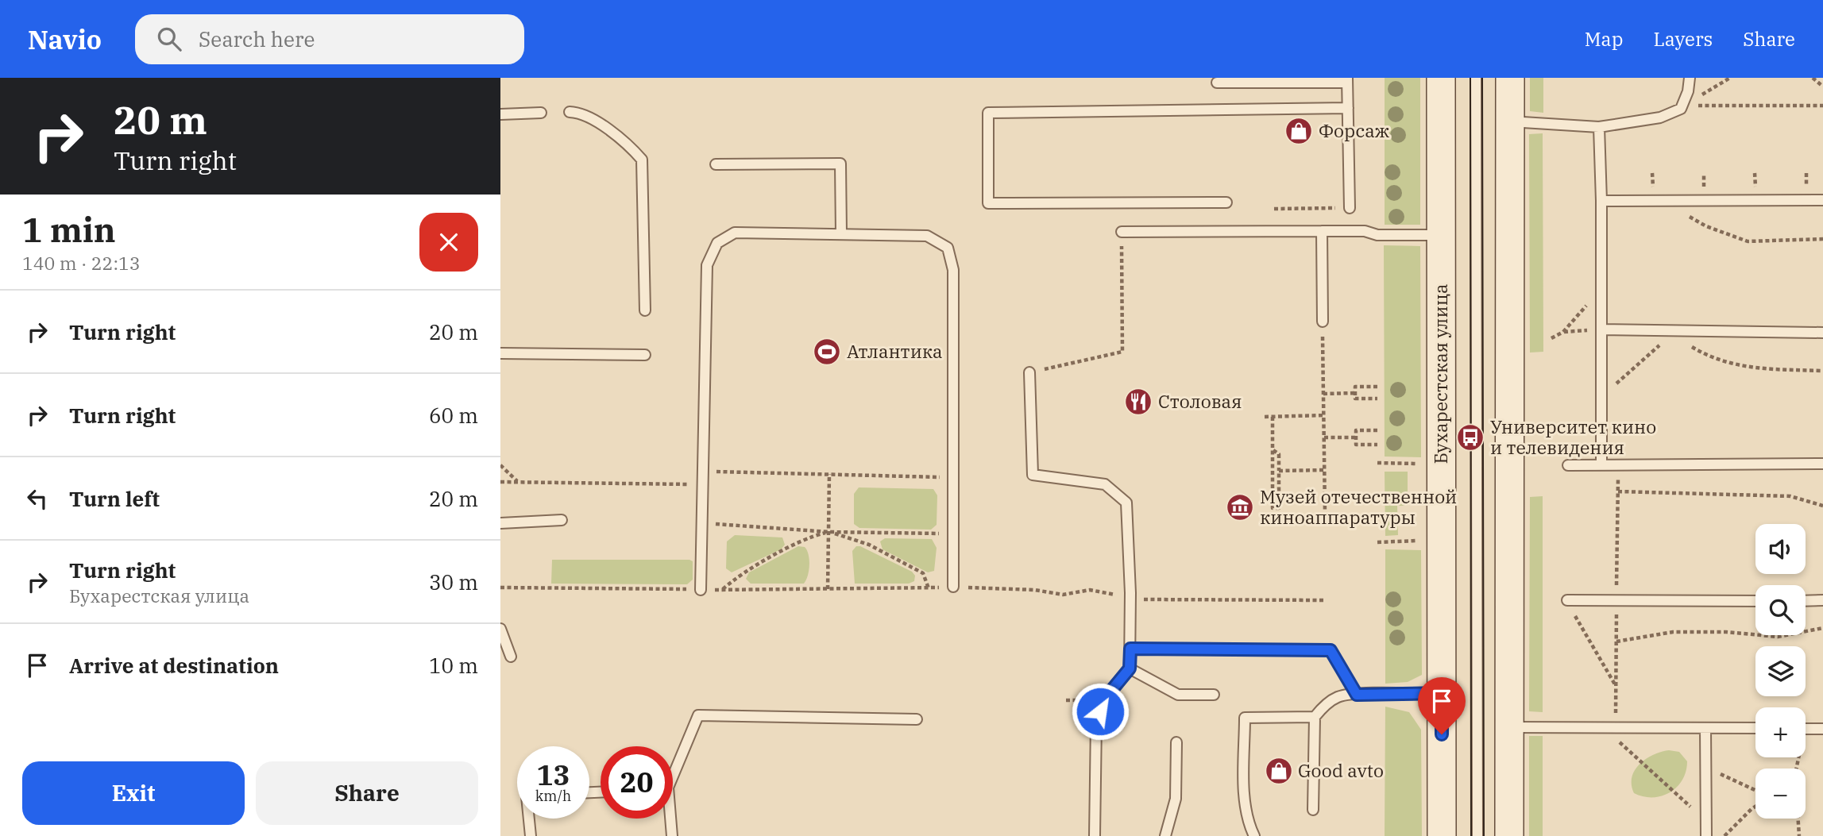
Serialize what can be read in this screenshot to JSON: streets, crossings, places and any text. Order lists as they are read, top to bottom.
{
  "streets": {
    "main road": ["Бухарестская улица"]
  },
  "places": {
    "shop": ["Форсаж", "Good avto"],
    "sports": ["Атлантика"],
    "restaurant": ["Столовая"],
    "bus stop": ["Университет кино и телевидения"],
    "museum": ["Музей отечественной киноаппаратуры"]
  },
  "page": {
    "header": "Navio",
    "search": "Search here",
    "nav": ["Map", "Layers", "Share"],
    "turn": ["20 m", "Turn right"],
    "heading": ["1 min", "140 m · 22:13"],
    "list": [
      {
        "name": "Turn right",
        "value": "20 m"
      },
      {
        "name": "Turn right",
        "value": "60 m"
      },
      {
        "name": "Turn left",
        "value": "20 m"
      },
      {
        "name": "Turn right",
        "note": "Бухарестская улица",
        "value": "30 m"
      },
      {
        "name": "Arrive at destination",
        "value": "10 m"
      }
    ],
    "map_buttons": ["+", "−"],
    "speed": "13 km/h",
    "limit": "20",
    "buttons": ["Exit", "Share"]
  }
}
